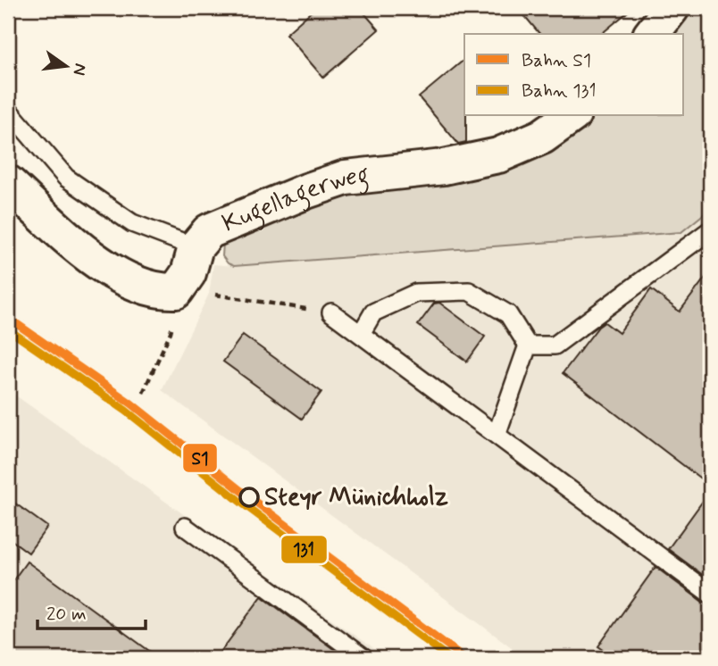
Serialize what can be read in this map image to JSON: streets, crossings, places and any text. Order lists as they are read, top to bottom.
{
  "streets": {
    "street": ["Kugellagerweg"]
  },
  "places": ["Steyr Münichholz"],
  "lines": ["rail line S1", "rail line 131"],
  "legend": ["Bahn S1", "Bahn 131"],
  "scale_bar": "20 m",
  "north": "right"
}
